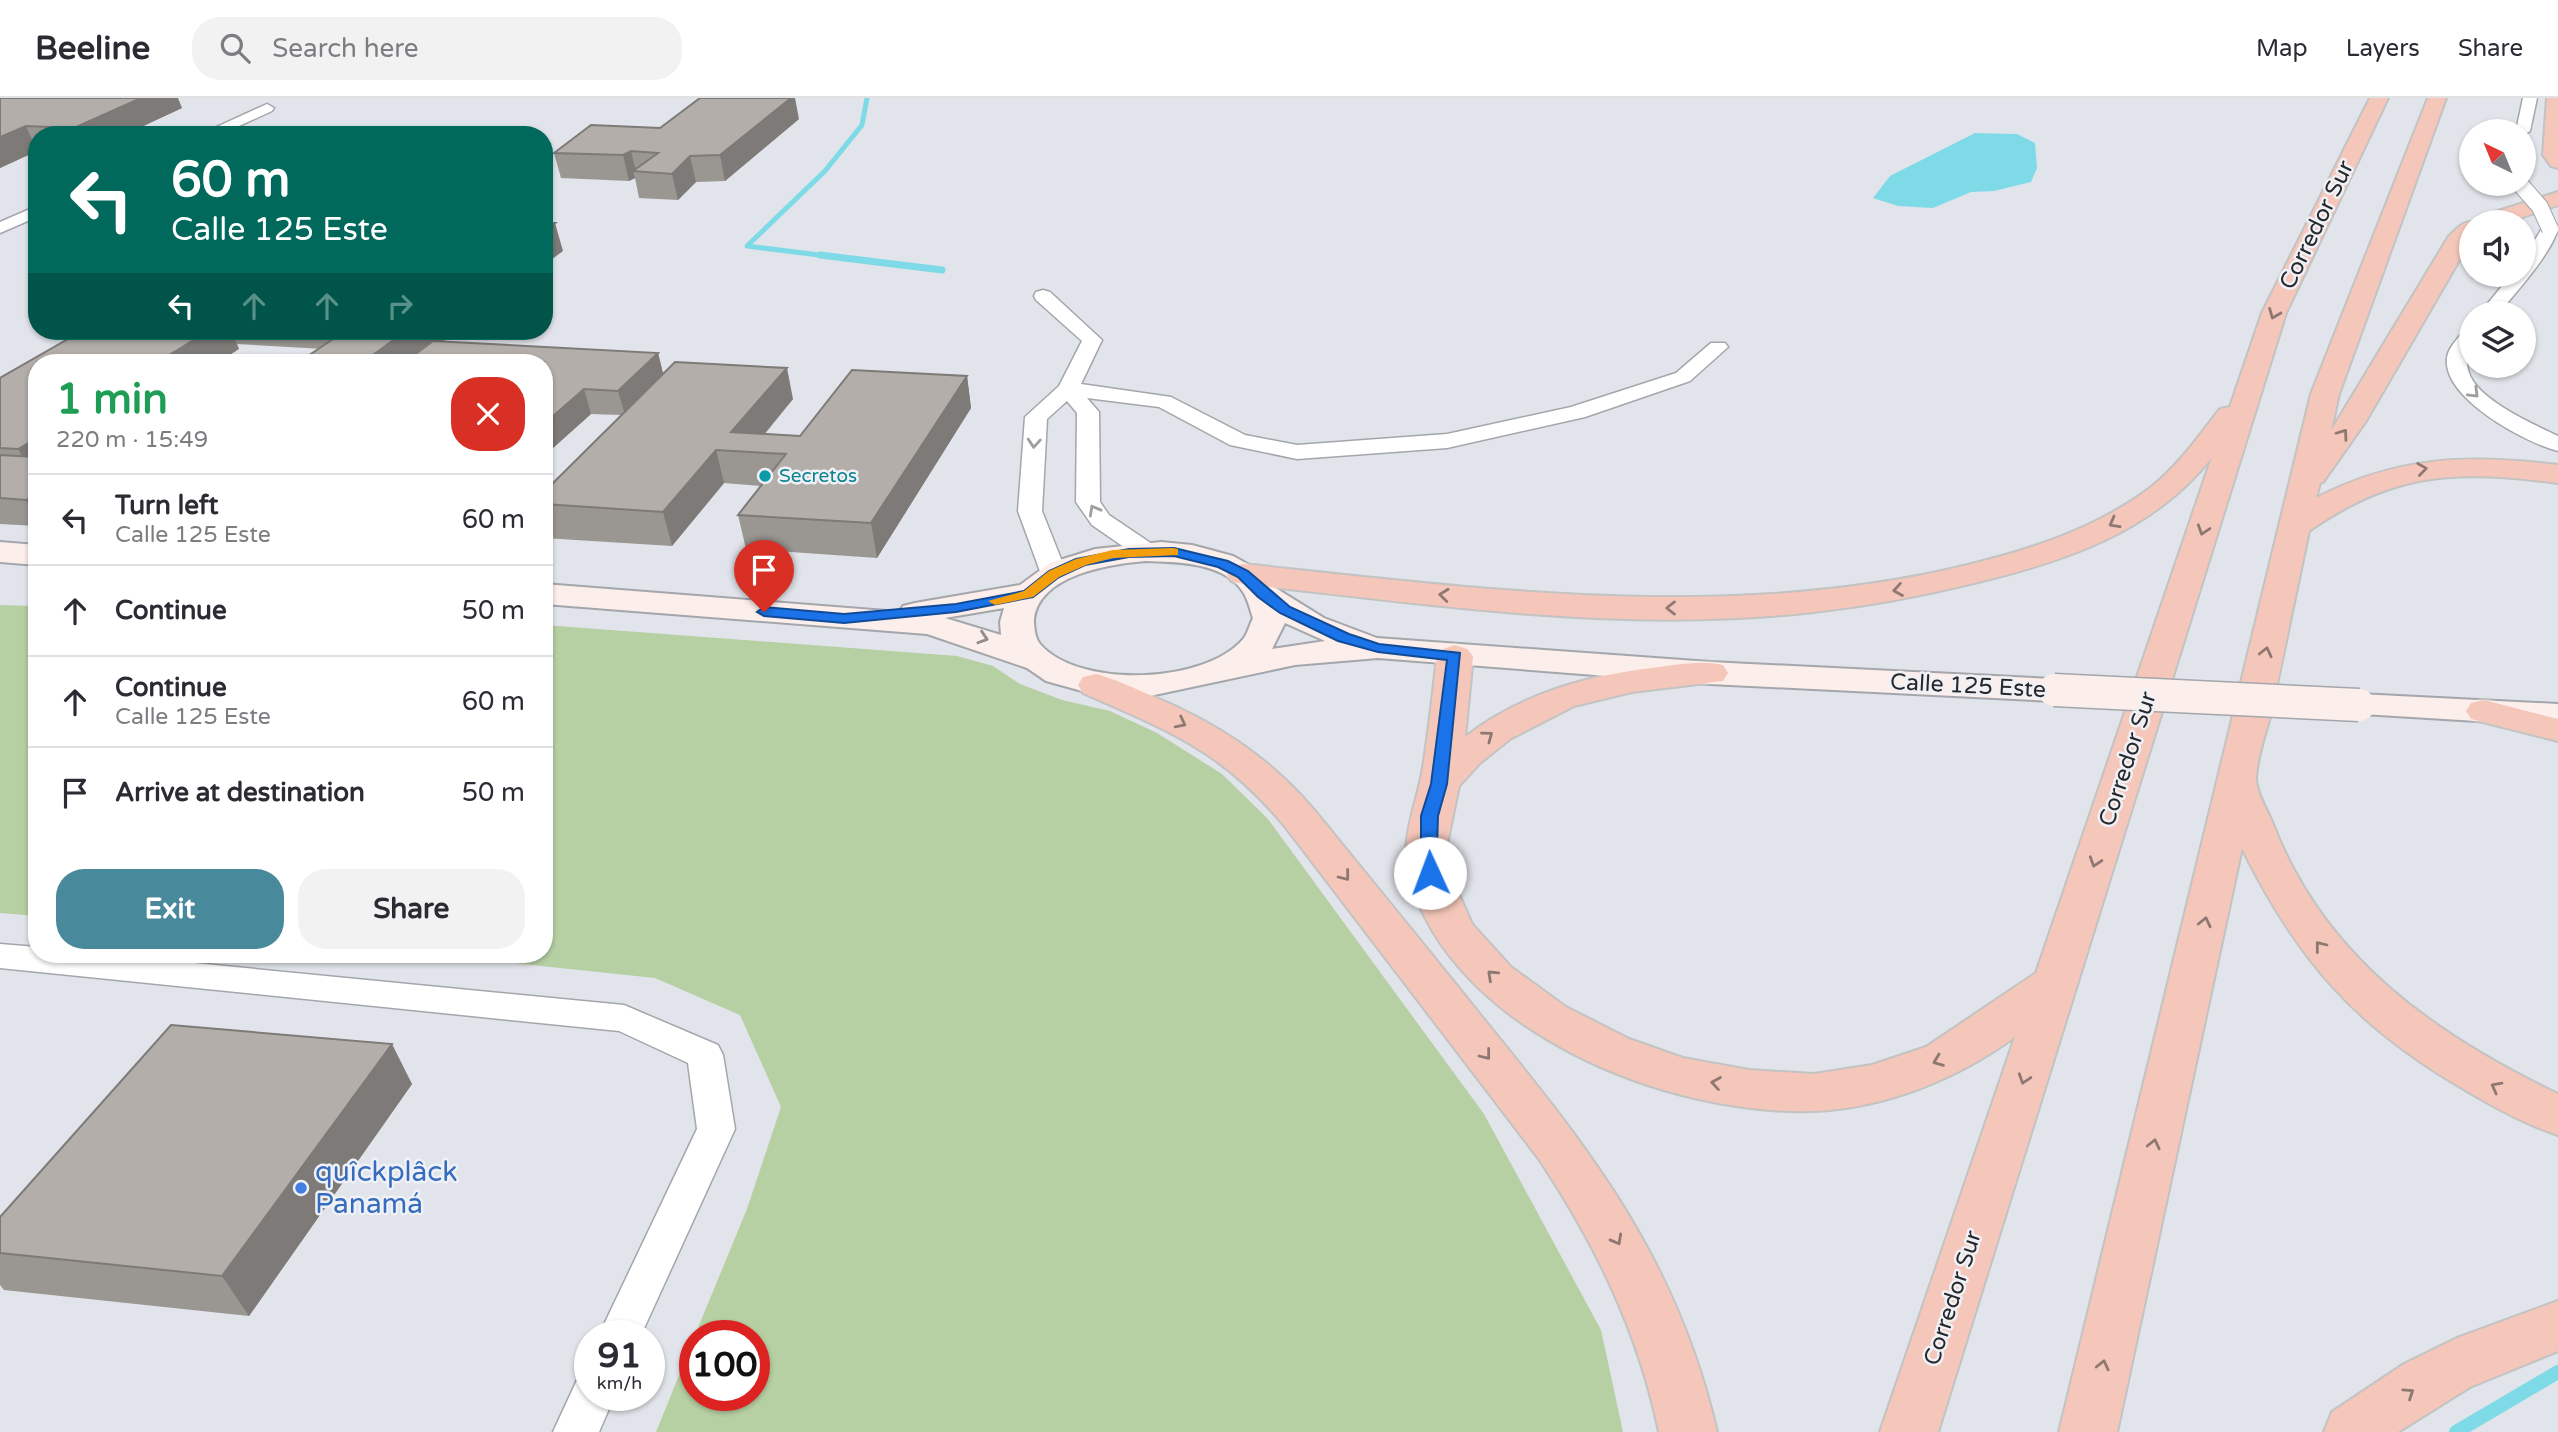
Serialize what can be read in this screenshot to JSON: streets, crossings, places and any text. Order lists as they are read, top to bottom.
{
  "streets": {
    "highway": ["Corredor Sur"],
    "main road": ["Calle 125 Este"]
  },
  "places": ["Secretos", "quîckplâck Panamá"],
  "north": "top left",
  "page": {
    "header": "Beeline",
    "search": "Search here",
    "nav": ["Map", "Layers", "Share"],
    "turn": ["60 m", "Calle 125 Este"],
    "heading": ["1 min", "220 m · 15:49"],
    "list": [
      {
        "name": "Turn left",
        "note": "Calle 125 Este",
        "value": "60 m"
      },
      {
        "name": "Continue",
        "value": "50 m"
      },
      {
        "name": "Continue",
        "note": "Calle 125 Este",
        "value": "60 m"
      },
      {
        "name": "Arrive at destination",
        "value": "50 m"
      }
    ],
    "buttons": ["Exit", "Share"],
    "speed": "91 km/h",
    "limit": "100"
  }
}
